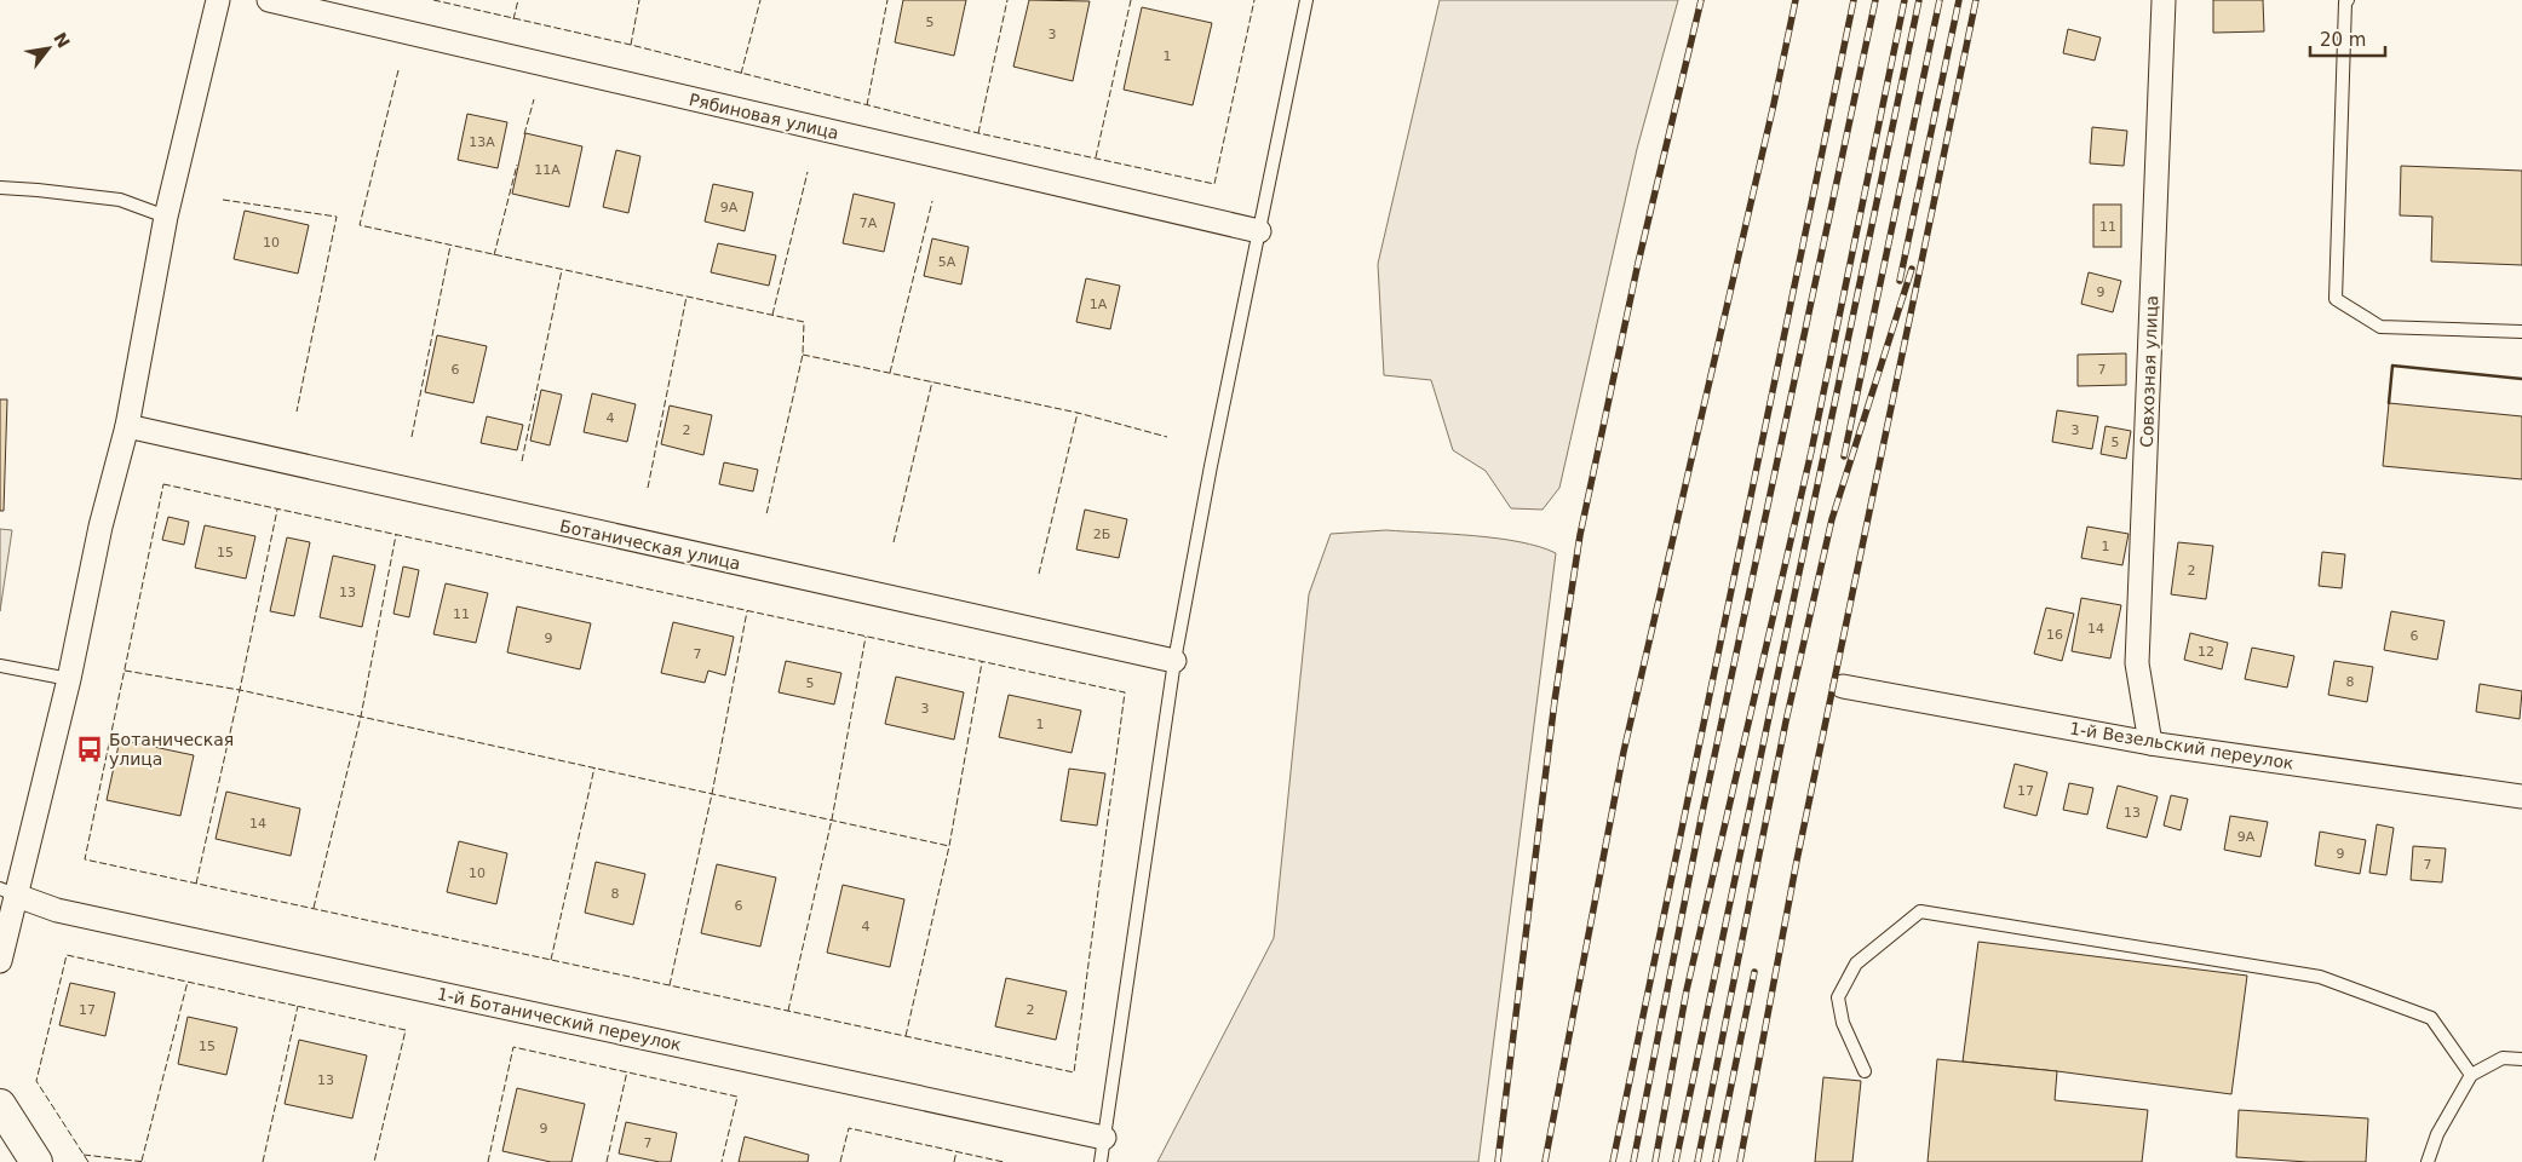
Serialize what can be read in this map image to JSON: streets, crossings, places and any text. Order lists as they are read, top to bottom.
{
  "streets": {
    "street": [
      "Рябиновая улица",
      "Совхозная улица",
      "Ботаническая улица",
      "1-й Везельский переулок",
      "1-й Ботанический переулок"
    ]
  },
  "crossings": [
    ["Совхозная улица", "1-й Везельский переулок"]
  ],
  "places": {
    "bus stop": ["Ботаническая улица"]
  },
  "house_numbers": [
    "5",
    "3",
    "1",
    "13А",
    "11А",
    "9А",
    "7А",
    "11",
    "10",
    "5А",
    "9",
    "1А",
    "6",
    "7",
    "4",
    "2",
    "3",
    "5",
    "2Б",
    "1",
    "15",
    "2",
    "13",
    "11",
    "14",
    "16",
    "6",
    "9",
    "12",
    "7",
    "8",
    "5",
    "3",
    "1",
    "17",
    "13",
    "14",
    "9А",
    "9",
    "7",
    "10",
    "8",
    "6",
    "4",
    "17",
    "2",
    "15",
    "13",
    "9",
    "7"
  ],
  "scale_bar": "20 m",
  "north": "top right"
}
